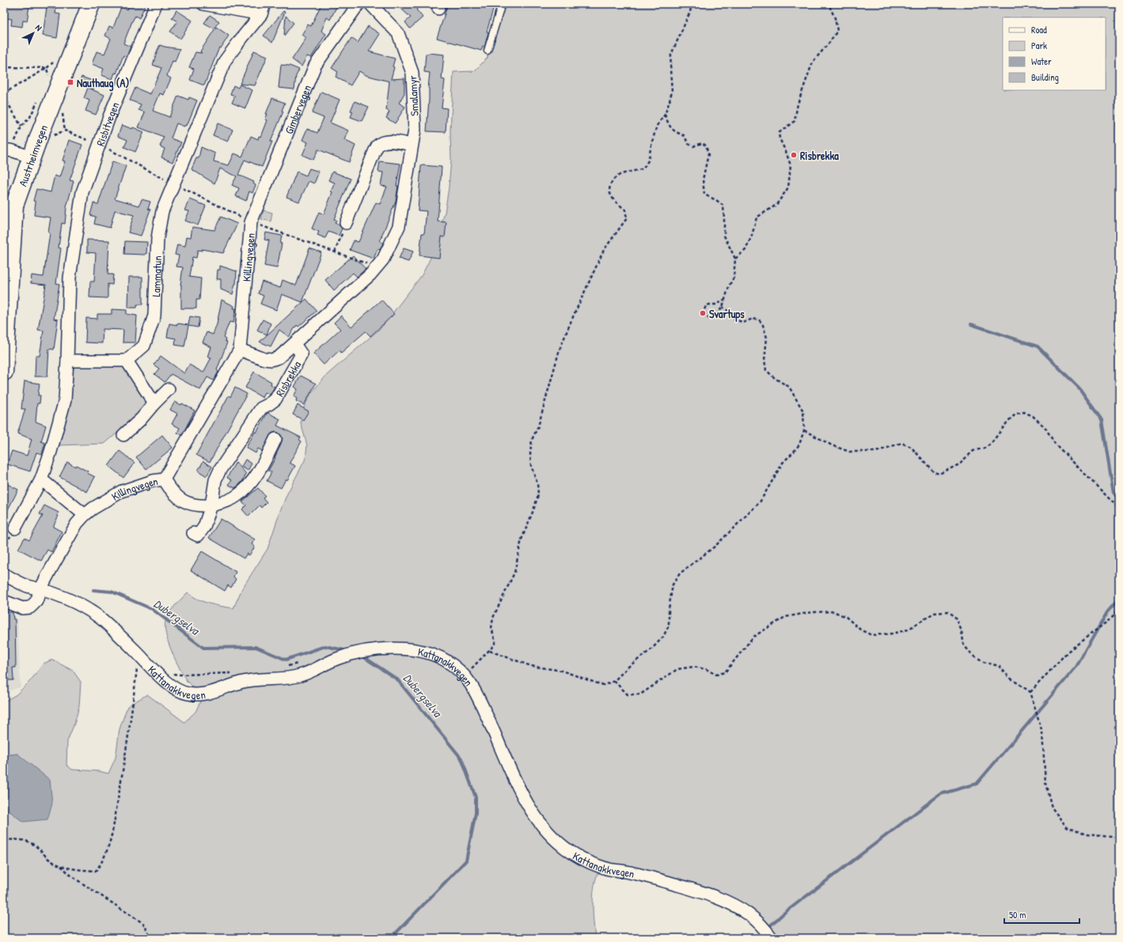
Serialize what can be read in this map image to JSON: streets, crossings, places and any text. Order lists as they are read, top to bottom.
{
  "streets": {
    "main road": ["Austrheimvegen"],
    "street": [
      "Smalamyr",
      "Gimbervegen",
      "Risbitvegen",
      "Killingvegen",
      "Lammatun",
      "Risbrekka",
      "Kattanakkvegen"
    ]
  },
  "crossings": [
    ["Smalamyr", "Risbrekka"],
    ["Gimbervegen", "Killingvegen"],
    ["Killingvegen", "Kattanakkvegen"]
  ],
  "water": ["Dubergselva"],
  "places": {
    "transit": ["Nauthaug (A)"],
    "other": ["Risbrekka", "Svartups"]
  },
  "legend": [
    "Road",
    "Park",
    "Water",
    "Building"
  ],
  "scale_bar": "50 m",
  "north": "top right"
}
